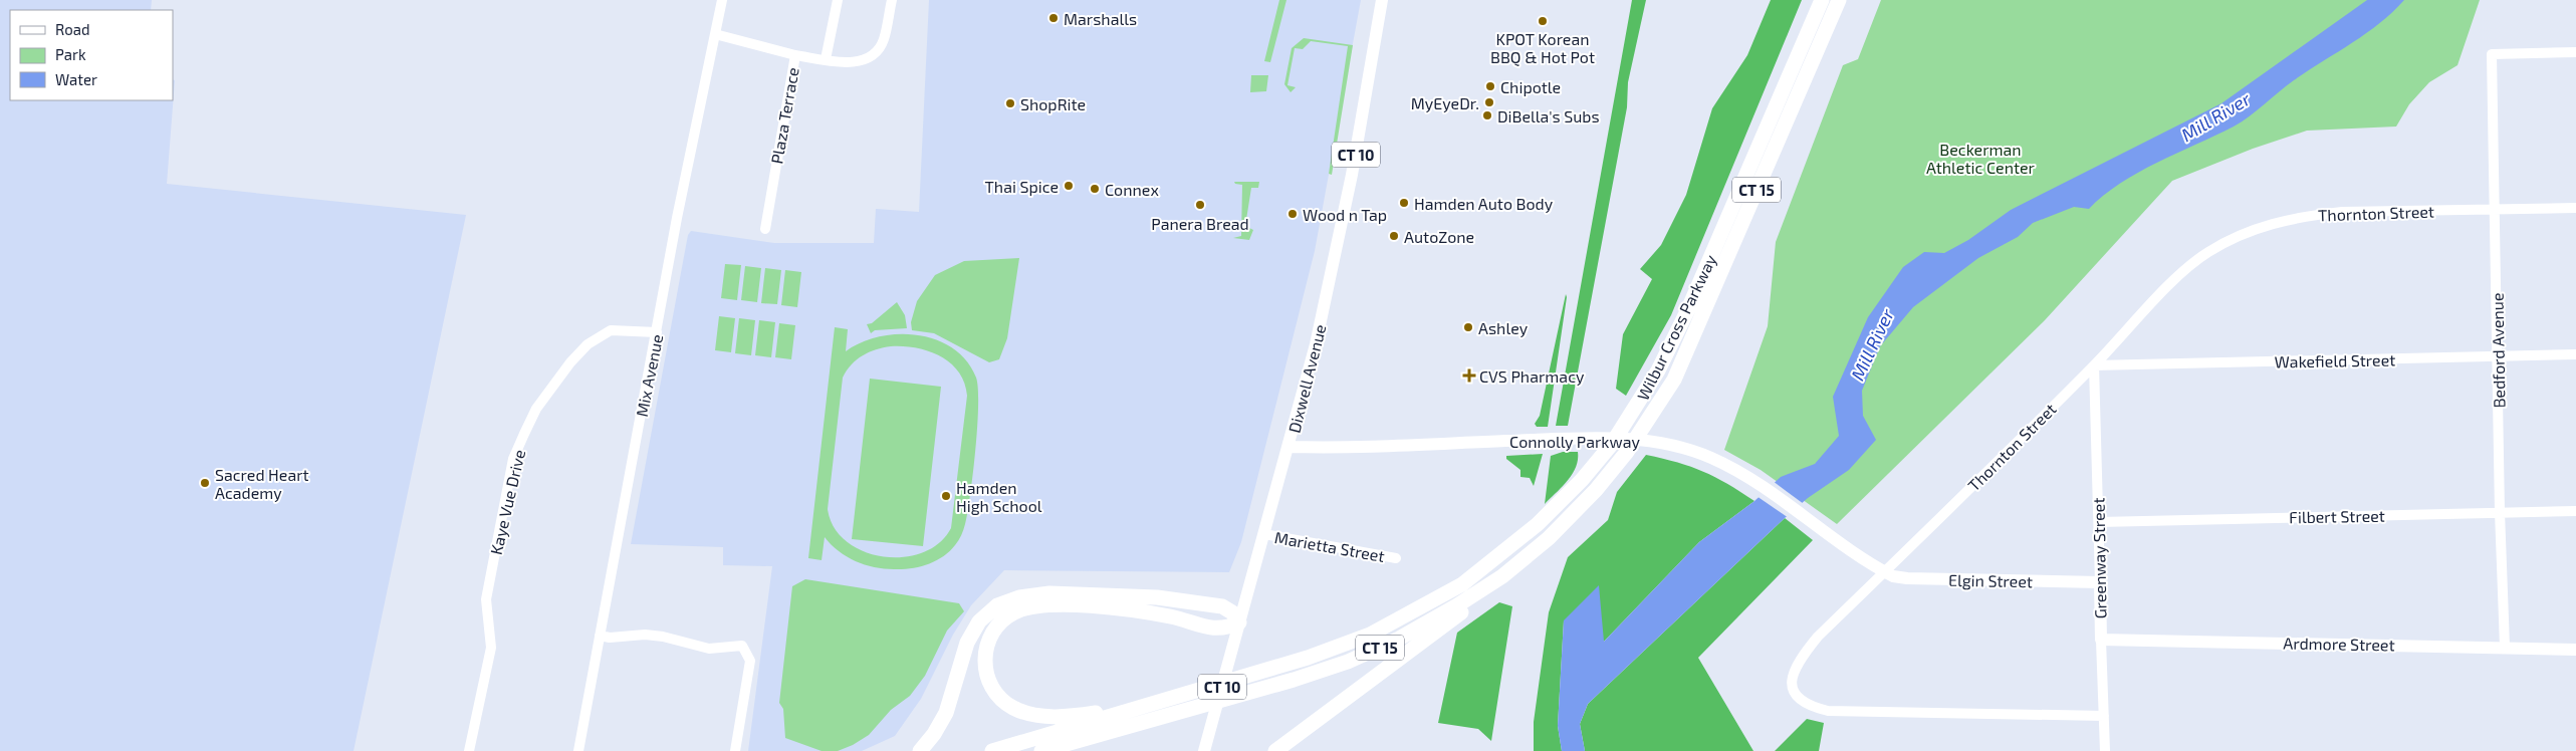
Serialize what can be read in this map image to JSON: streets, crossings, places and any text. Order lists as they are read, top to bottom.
{
  "streets": {
    "highway": ["CT 15", "Wilbur Cross Parkway"],
    "main road": [
      "CT 10",
      "Dixwell Avenue",
      "Connolly Parkway",
      "Greenway Street",
      "Elgin Street",
      "Ardmore Street"
    ],
    "street": [
      "Plaza Terrace",
      "Thornton Street",
      "Bedford Avenue",
      "Wakefield Street",
      "Mix Avenue",
      "Kaye Vue Drive",
      "Filbert Street",
      "Marietta Street"
    ]
  },
  "crossings": [
    ["Plaza Terrace", "Mix Avenue"],
    ["Thornton Street", "Bedford Avenue"],
    ["Thornton Street", "Wakefield Street"],
    ["Thornton Street", "Connolly Parkway"],
    ["Thornton Street", "Greenway Street"],
    ["Thornton Street", "Elgin Street"],
    ["Bedford Avenue", "Wakefield Street"],
    ["Bedford Avenue", "Filbert Street"],
    ["Bedford Avenue", "Ardmore Street"],
    ["Wakefield Street", "Greenway Street"],
    ["Mix Avenue", "Kaye Vue Drive"],
    ["Dixwell Avenue", "Connolly Parkway"],
    ["Dixwell Avenue", "Marietta Street"],
    ["Connolly Parkway", "Elgin Street"],
    ["Filbert Street", "Greenway Street"],
    ["Greenway Street", "Elgin Street"],
    ["Greenway Street", "Ardmore Street"]
  ],
  "water": ["Mill River"],
  "parks": ["Beckerman Athletic Center"],
  "places": {
    "other": [
      "Marshalls",
      "KPOT Korean BBQ & Hot Pot",
      "Chipotle",
      "MyEyeDr.",
      "ShopRite",
      "DiBella's Subs",
      "Thai Spice",
      "Connex",
      "Hamden Auto Body",
      "Panera Bread",
      "Wood n Tap",
      "AutoZone",
      "Ashley",
      "Sacred Heart Academy",
      "Hamden High School"
    ],
    "health": ["CVS Pharmacy"]
  },
  "legend": ["Road", "Park", "Water"]
}
